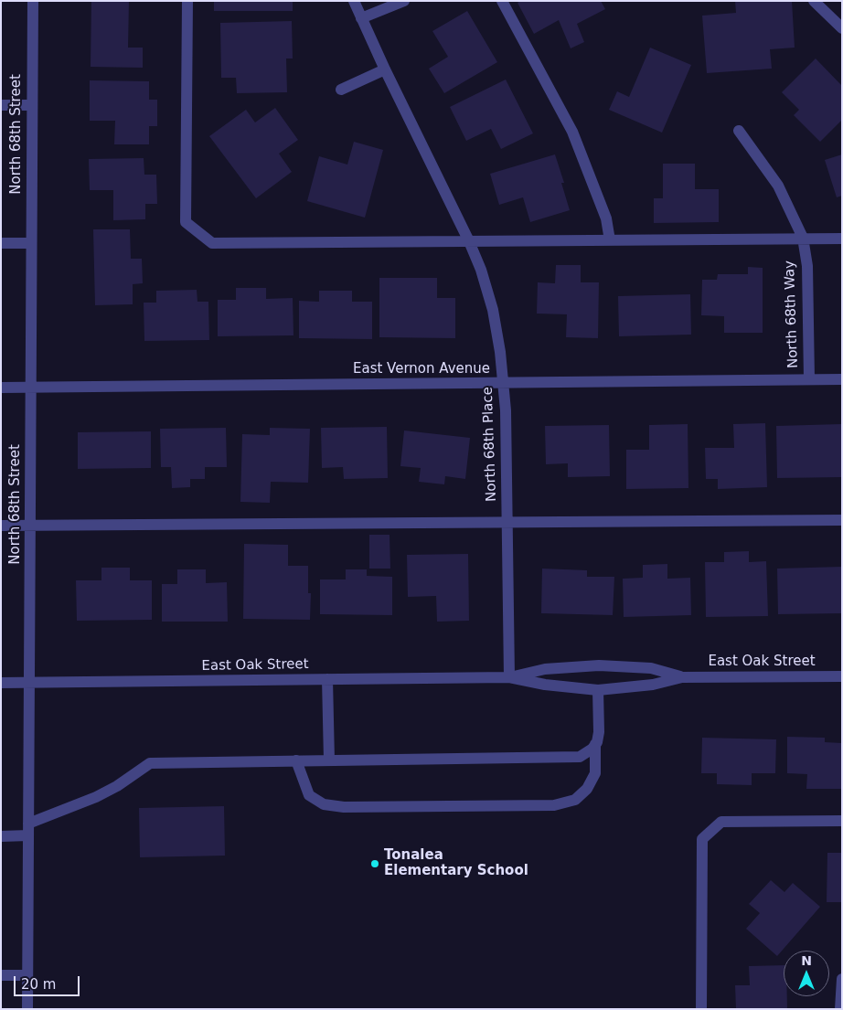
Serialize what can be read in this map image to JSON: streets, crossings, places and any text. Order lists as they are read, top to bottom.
{
  "streets": {
    "street": [
      "North 68th Street",
      "North 68th Way",
      "East Vernon Avenue",
      "North 68th Place",
      "East Oak Street"
    ]
  },
  "crossings": [
    ["North 68th Street", "East Vernon Avenue"],
    ["North 68th Street", "East Oak Street"],
    ["North 68th Way", "East Vernon Avenue"],
    ["East Vernon Avenue", "North 68th Place"],
    ["North 68th Place", "East Oak Street"]
  ],
  "places": ["Tonalea Elementary School"],
  "scale_bar": "20 m",
  "north": "top"
}
